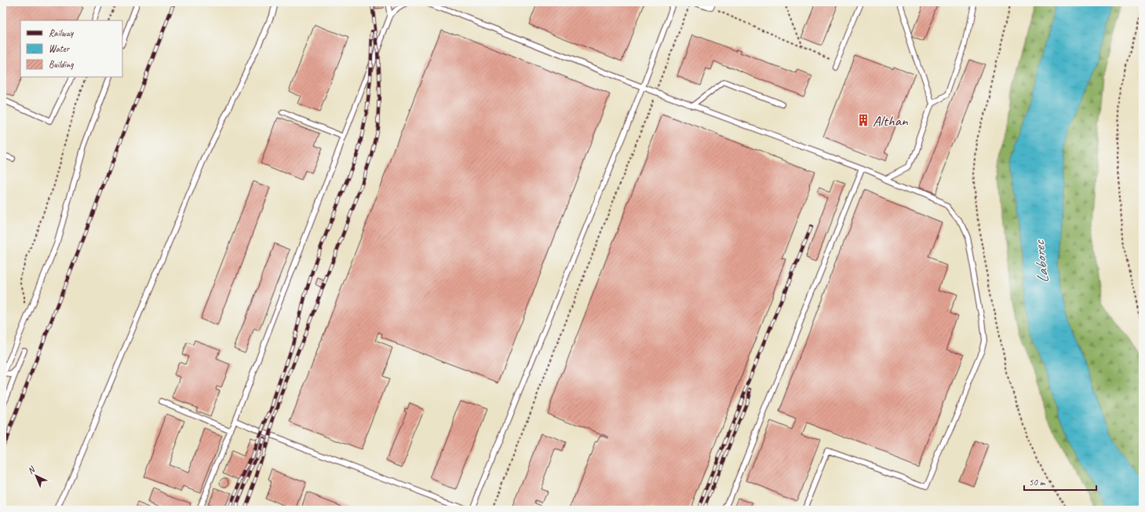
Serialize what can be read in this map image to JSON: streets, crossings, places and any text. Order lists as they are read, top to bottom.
{
  "water": ["Laborec"],
  "places": {
    "building": ["Althan"]
  },
  "legend": ["Railway", "Water", "Building"],
  "scale_bar": "50 m",
  "north": "top left"
}
